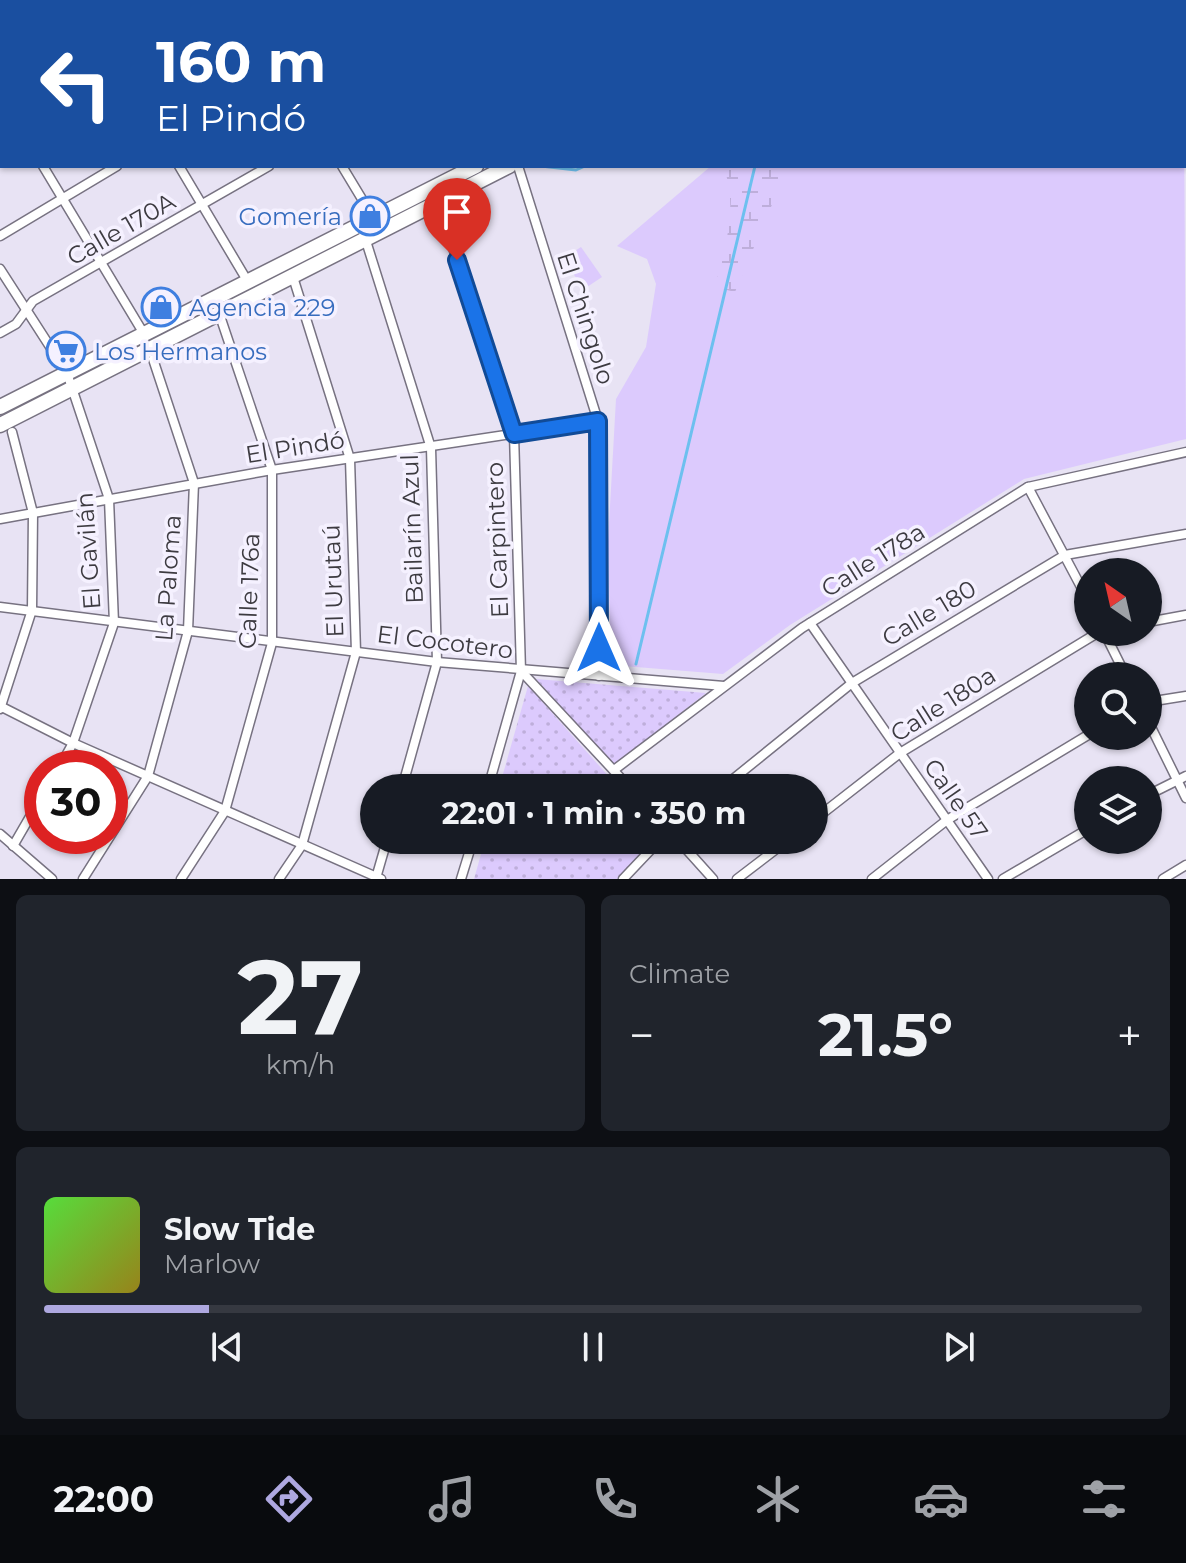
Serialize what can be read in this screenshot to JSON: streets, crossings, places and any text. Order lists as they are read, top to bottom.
{
  "streets": {
    "street": [
      "Calle 170A",
      "El Chingolo",
      "El Pindó",
      "Bailarín Azul",
      "El Carpintero",
      "El Gavilán",
      "Calle 178a",
      "La Paloma",
      "El Urutaú",
      "Calle 176a",
      "Calle 180",
      "El Cocotero",
      "Calle 180a",
      "Calle 57"
    ]
  },
  "crossings": [
    ["Calle 170A", "El Gavilán"],
    ["El Chingolo", "El Pindó"],
    ["El Chingolo", "El Cocotero"],
    ["El Pindó", "Bailarín Azul"],
    ["El Pindó", "El Carpintero"],
    ["El Pindó", "El Gavilán"],
    ["El Pindó", "La Paloma"],
    ["El Pindó", "El Urutaú"],
    ["El Pindó", "Calle 176a"],
    ["Bailarín Azul", "El Cocotero"],
    ["El Carpintero", "El Cocotero"],
    ["El Gavilán", "El Cocotero"],
    ["Calle 178a", "El Cocotero"],
    ["Calle 178a", "Calle 57"],
    ["La Paloma", "El Cocotero"],
    ["El Urutaú", "El Cocotero"],
    ["Calle 176a", "El Cocotero"],
    ["Calle 180", "Calle 57"],
    ["Calle 180a", "Calle 57"]
  ],
  "places": {
    "shop": ["Gomería", "Agencia 229"],
    "supermarket": ["Los Hermanos"]
  },
  "north": "top left",
  "page": {
    "turn": ["160 m", "El Pindó"],
    "limit": "30",
    "trip": "22:01 · 1 min · 350 m",
    "tile": [
      ["27", "km/h"],
      "Climate"
    ],
    "heat": ["−", "21.5°", "+"],
    "song": ["Slow Tide", "Marlow"],
    "tabs": "22:00"
  }
}
